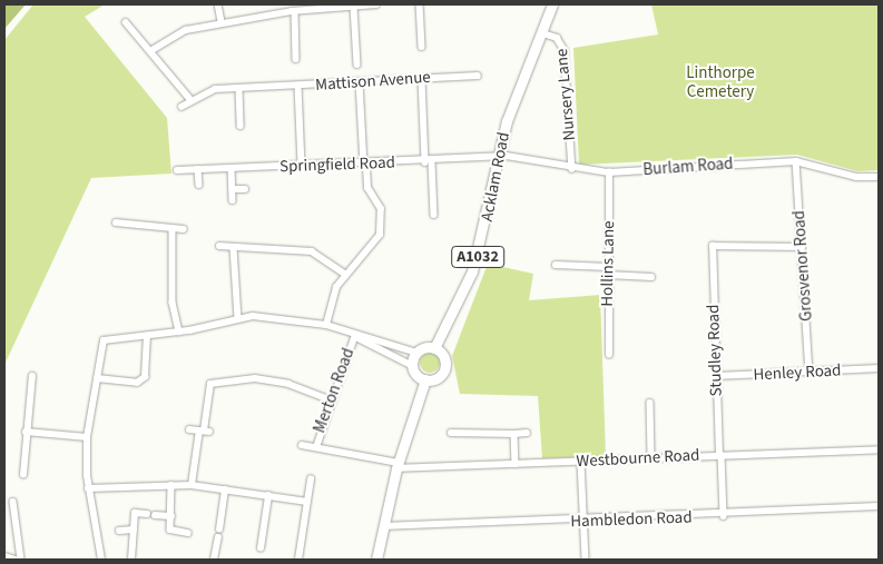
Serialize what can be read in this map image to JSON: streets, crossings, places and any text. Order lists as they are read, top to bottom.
{
  "streets": {
    "main road": ["Acklam Road", "A1032"],
    "street": [
      "Mattison Avenue",
      "Nursery Lane",
      "Springfield Road",
      "Burlam Road",
      "Hollins Lane",
      "Grosvenor Road",
      "Studley Road",
      "Henley Road",
      "Merton Road",
      "Westbourne Road",
      "Hambledon Road"
    ]
  },
  "crossings": [
    ["Nursery Lane", "Burlam Road"],
    ["Nursery Lane", "Acklam Road"],
    ["Springfield Road", "Burlam Road"],
    ["Springfield Road", "Acklam Road"],
    ["Burlam Road", "Acklam Road"],
    ["Burlam Road", "Hollins Lane"],
    ["Burlam Road", "Grosvenor Road"],
    ["Grosvenor Road", "Studley Road"],
    ["Grosvenor Road", "Henley Road"],
    ["Studley Road", "Henley Road"],
    ["Studley Road", "Westbourne Road"],
    ["Studley Road", "Hambledon Road"],
    ["Merton Road", "Westbourne Road"]
  ],
  "parks": ["Linthorpe Cemetery"]
}
